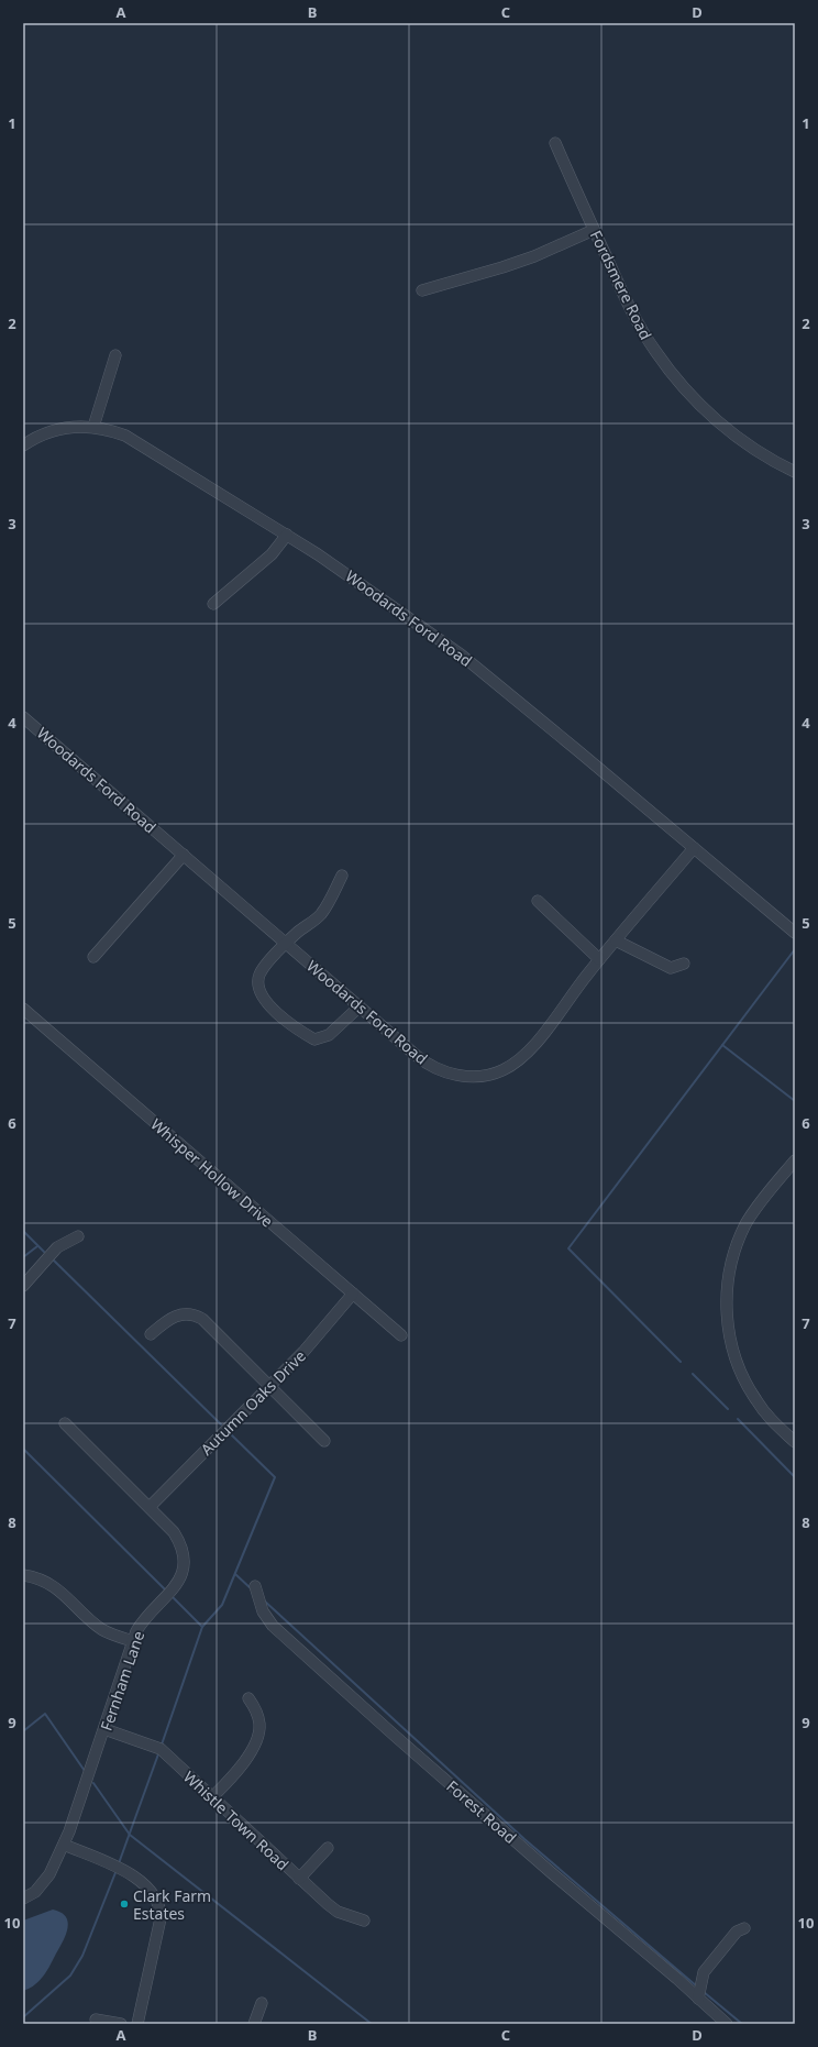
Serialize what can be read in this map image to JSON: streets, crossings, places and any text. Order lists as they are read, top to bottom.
{
  "streets": {
    "street": [
      "Fordsmere Road",
      "Woodards Ford Road",
      "Whisper Hollow Drive",
      "Autumn Oaks Drive",
      "Fernham Lane",
      "Forest Road",
      "Whistle Town Road"
    ]
  },
  "crossings": [
    ["Whisper Hollow Drive", "Autumn Oaks Drive"],
    ["Autumn Oaks Drive", "Fernham Lane"],
    ["Fernham Lane", "Whistle Town Road"]
  ],
  "places": ["Clark Farm Estates"],
  "grid": {
    "columns": [
      "A",
      "B",
      "C",
      "D"
    ],
    "rows": [
      "1",
      "2",
      "3",
      "4",
      "5",
      "6",
      "7",
      "8",
      "9",
      "10"
    ]
  }
}
